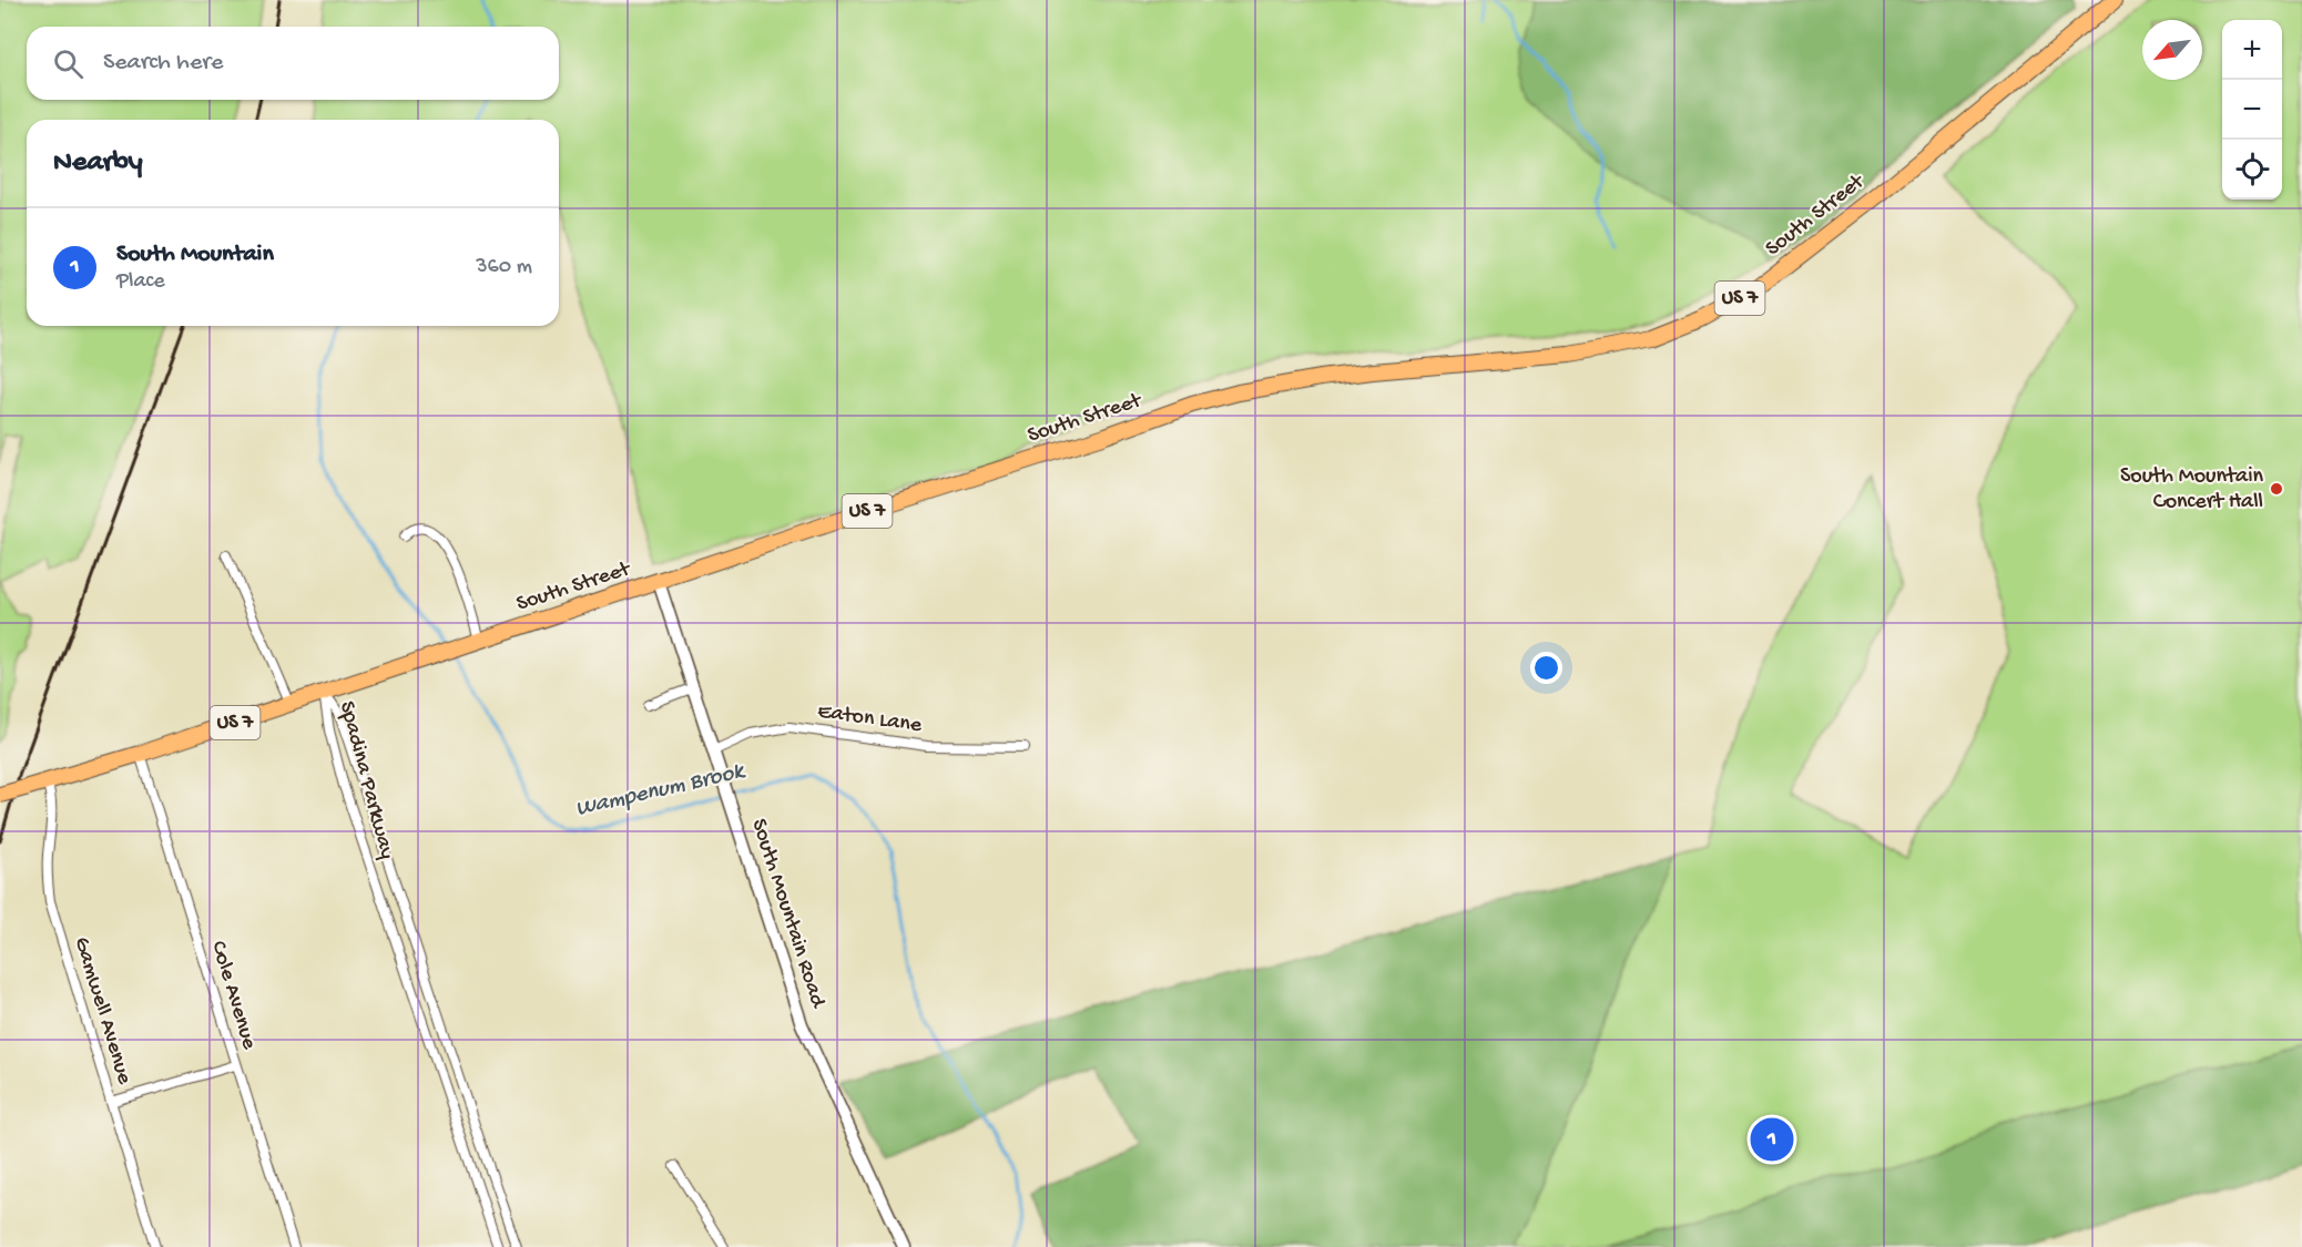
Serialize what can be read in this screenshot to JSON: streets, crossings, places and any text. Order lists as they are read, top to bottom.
{
  "streets": {
    "highway": ["South Street", "US 7"],
    "street": [
      "Eaton Lane",
      "Spadina Parkway",
      "South Mountain Road",
      "Cole Avenue",
      "Gamwell Avenue"
    ]
  },
  "crossings": [
    ["South Street", "Spadina Parkway"],
    ["South Street", "South Mountain Road"],
    ["South Street", "Cole Avenue"],
    ["South Street", "Gamwell Avenue"],
    ["Eaton Lane", "South Mountain Road"]
  ],
  "water": ["Wampenum Brook"],
  "places": ["South Mountain Concert Hall"],
  "north": "bottom left",
  "page": {
    "map_buttons": ["+", "−"],
    "search": "Search here",
    "heading": "Nearby",
    "list": [
      {
        "mark": "1",
        "name": "South Mountain",
        "note": "Place",
        "value": "360 m"
      }
    ],
    "pins": "1"
  }
}
